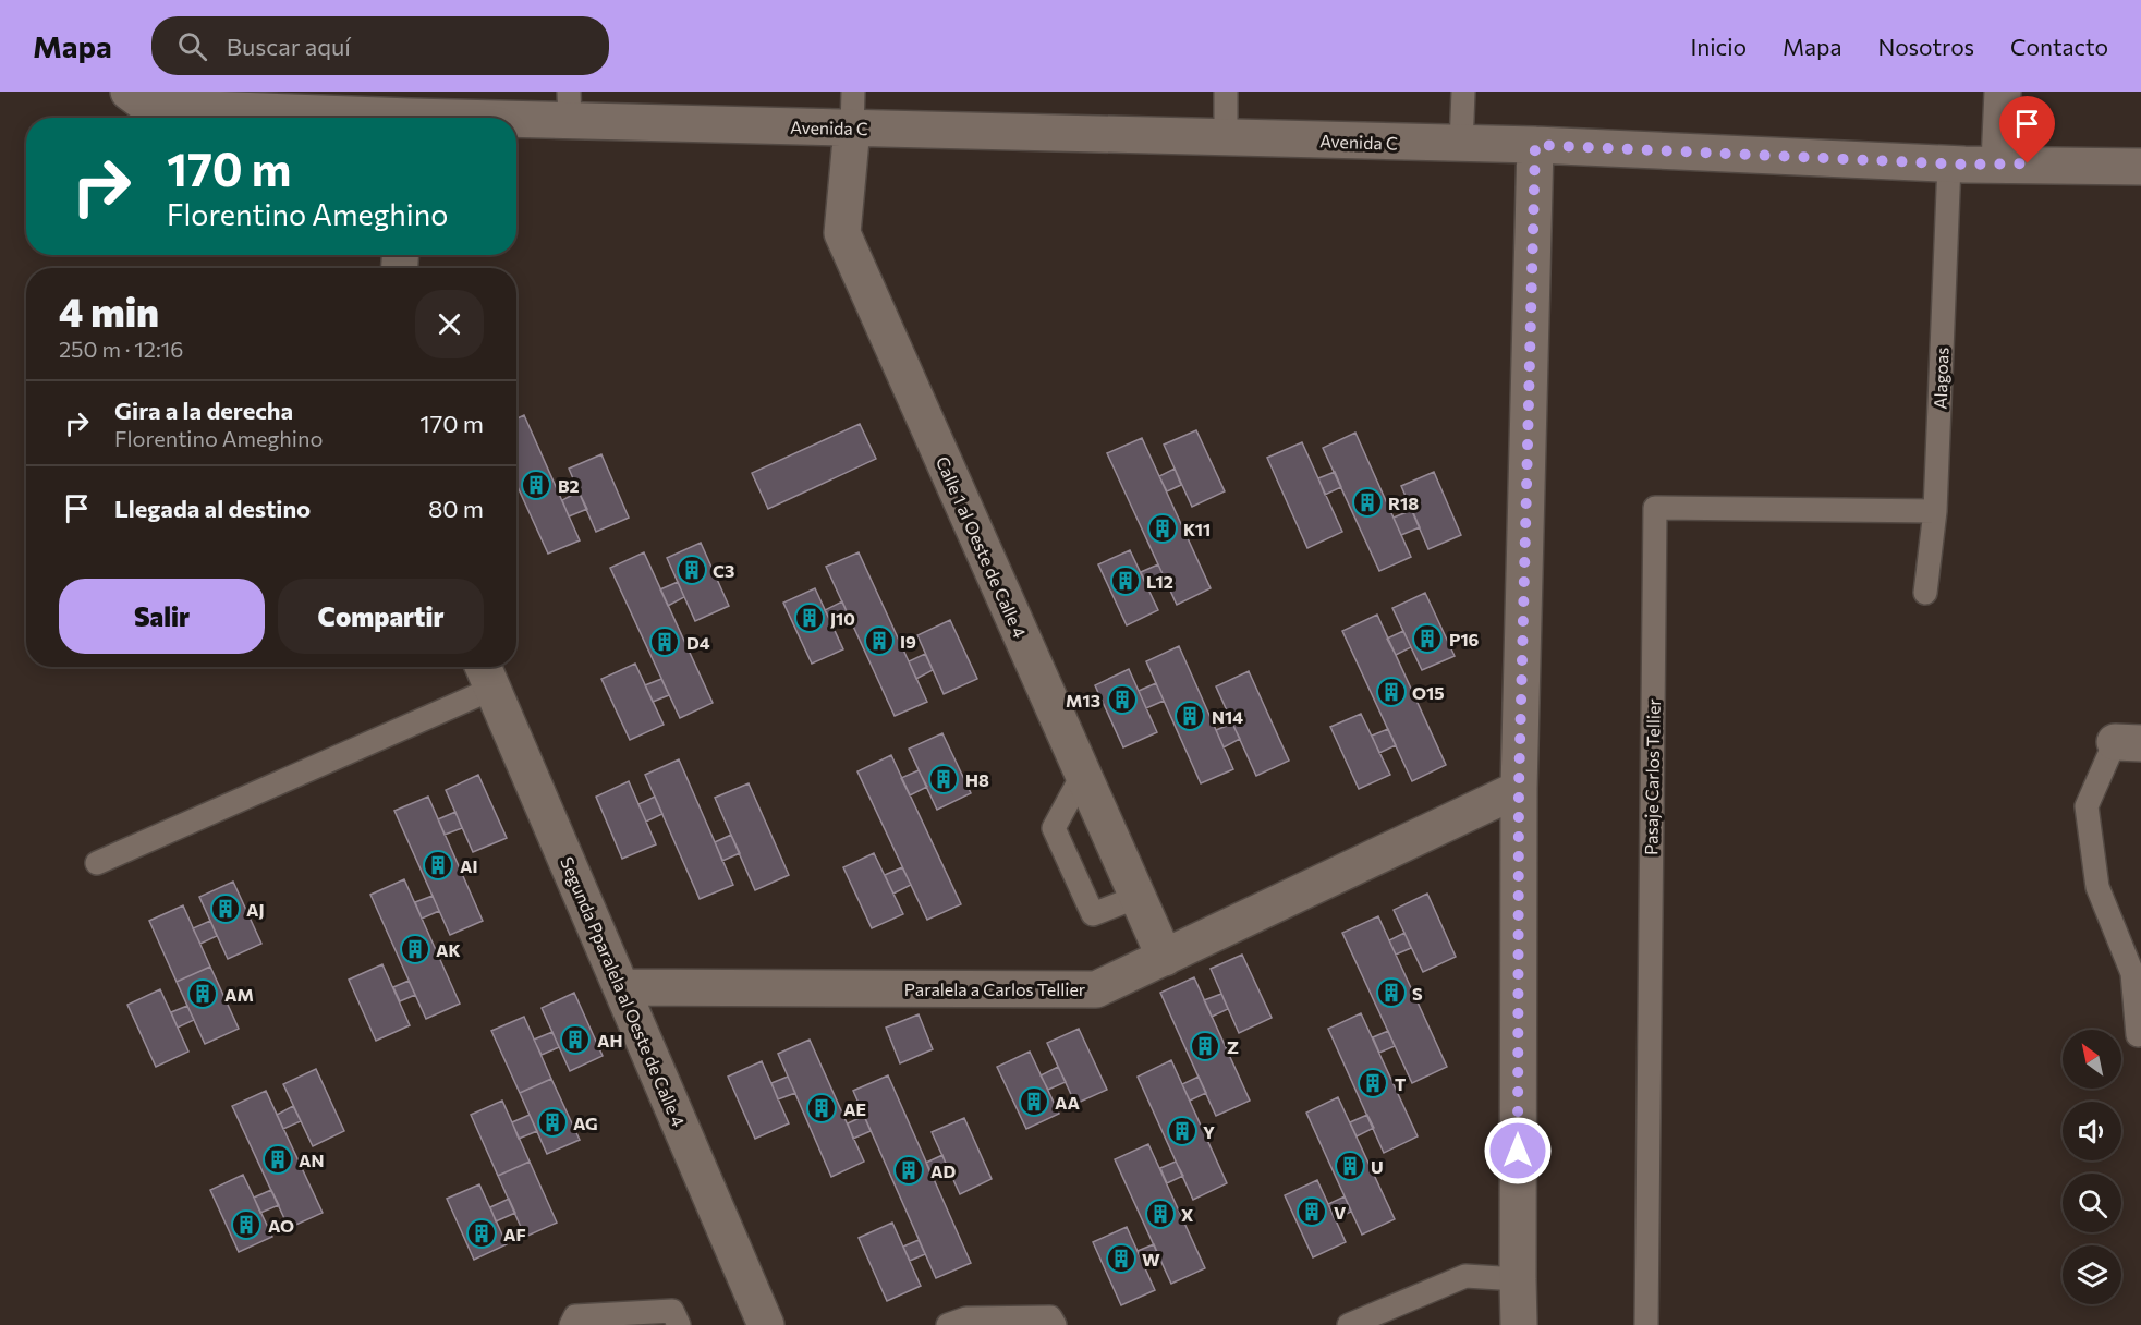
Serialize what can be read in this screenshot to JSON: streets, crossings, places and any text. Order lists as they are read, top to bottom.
{
  "streets": {
    "street": [
      "Avenida C",
      "Calle 1 al Oeste de Calle 4",
      "Paralela a Carlos Tellier",
      "Segunda Pparalela al Oeste de Calle 4"
    ],
    "lane": ["Alagoas", "Pasaje Carlos Tellier"]
  },
  "crossings": [
    ["Avenida C", "Alagoas"],
    ["Avenida C", "Calle 1 al Oeste de Calle 4"],
    ["Alagoas", "Pasaje Carlos Tellier"],
    ["Calle 1 al Oeste de Calle 4", "Paralela a Carlos Tellier"],
    ["Paralela a Carlos Tellier", "Segunda Pparalela al Oeste de Calle 4"]
  ],
  "places": {
    "building": [
      "B2",
      "R18",
      "K11",
      "C3",
      "L12",
      "J10",
      "P16",
      "I9",
      "D4",
      "O15",
      "M13",
      "N14",
      "H8",
      "AI",
      "AJ",
      "AK",
      "S",
      "AM",
      "AH",
      "Z",
      "T",
      "AA",
      "AE",
      "AG",
      "Y",
      "AN",
      "U",
      "AD",
      "V",
      "X",
      "AO",
      "AF",
      "W"
    ]
  },
  "north": "top left",
  "page": {
    "header": "Mapa",
    "search": "Buscar aquí",
    "nav": [
      "Inicio",
      "Mapa",
      "Nosotros",
      "Contacto"
    ],
    "turn": ["170 m", "Florentino Ameghino"],
    "heading": ["4 min", "250 m · 12:16"],
    "list": [
      {
        "name": "Gira a la derecha",
        "note": "Florentino Ameghino",
        "value": "170 m"
      },
      {
        "name": "Llegada al destino",
        "value": "80 m"
      }
    ],
    "buttons": ["Salir", "Compartir"]
  }
}
